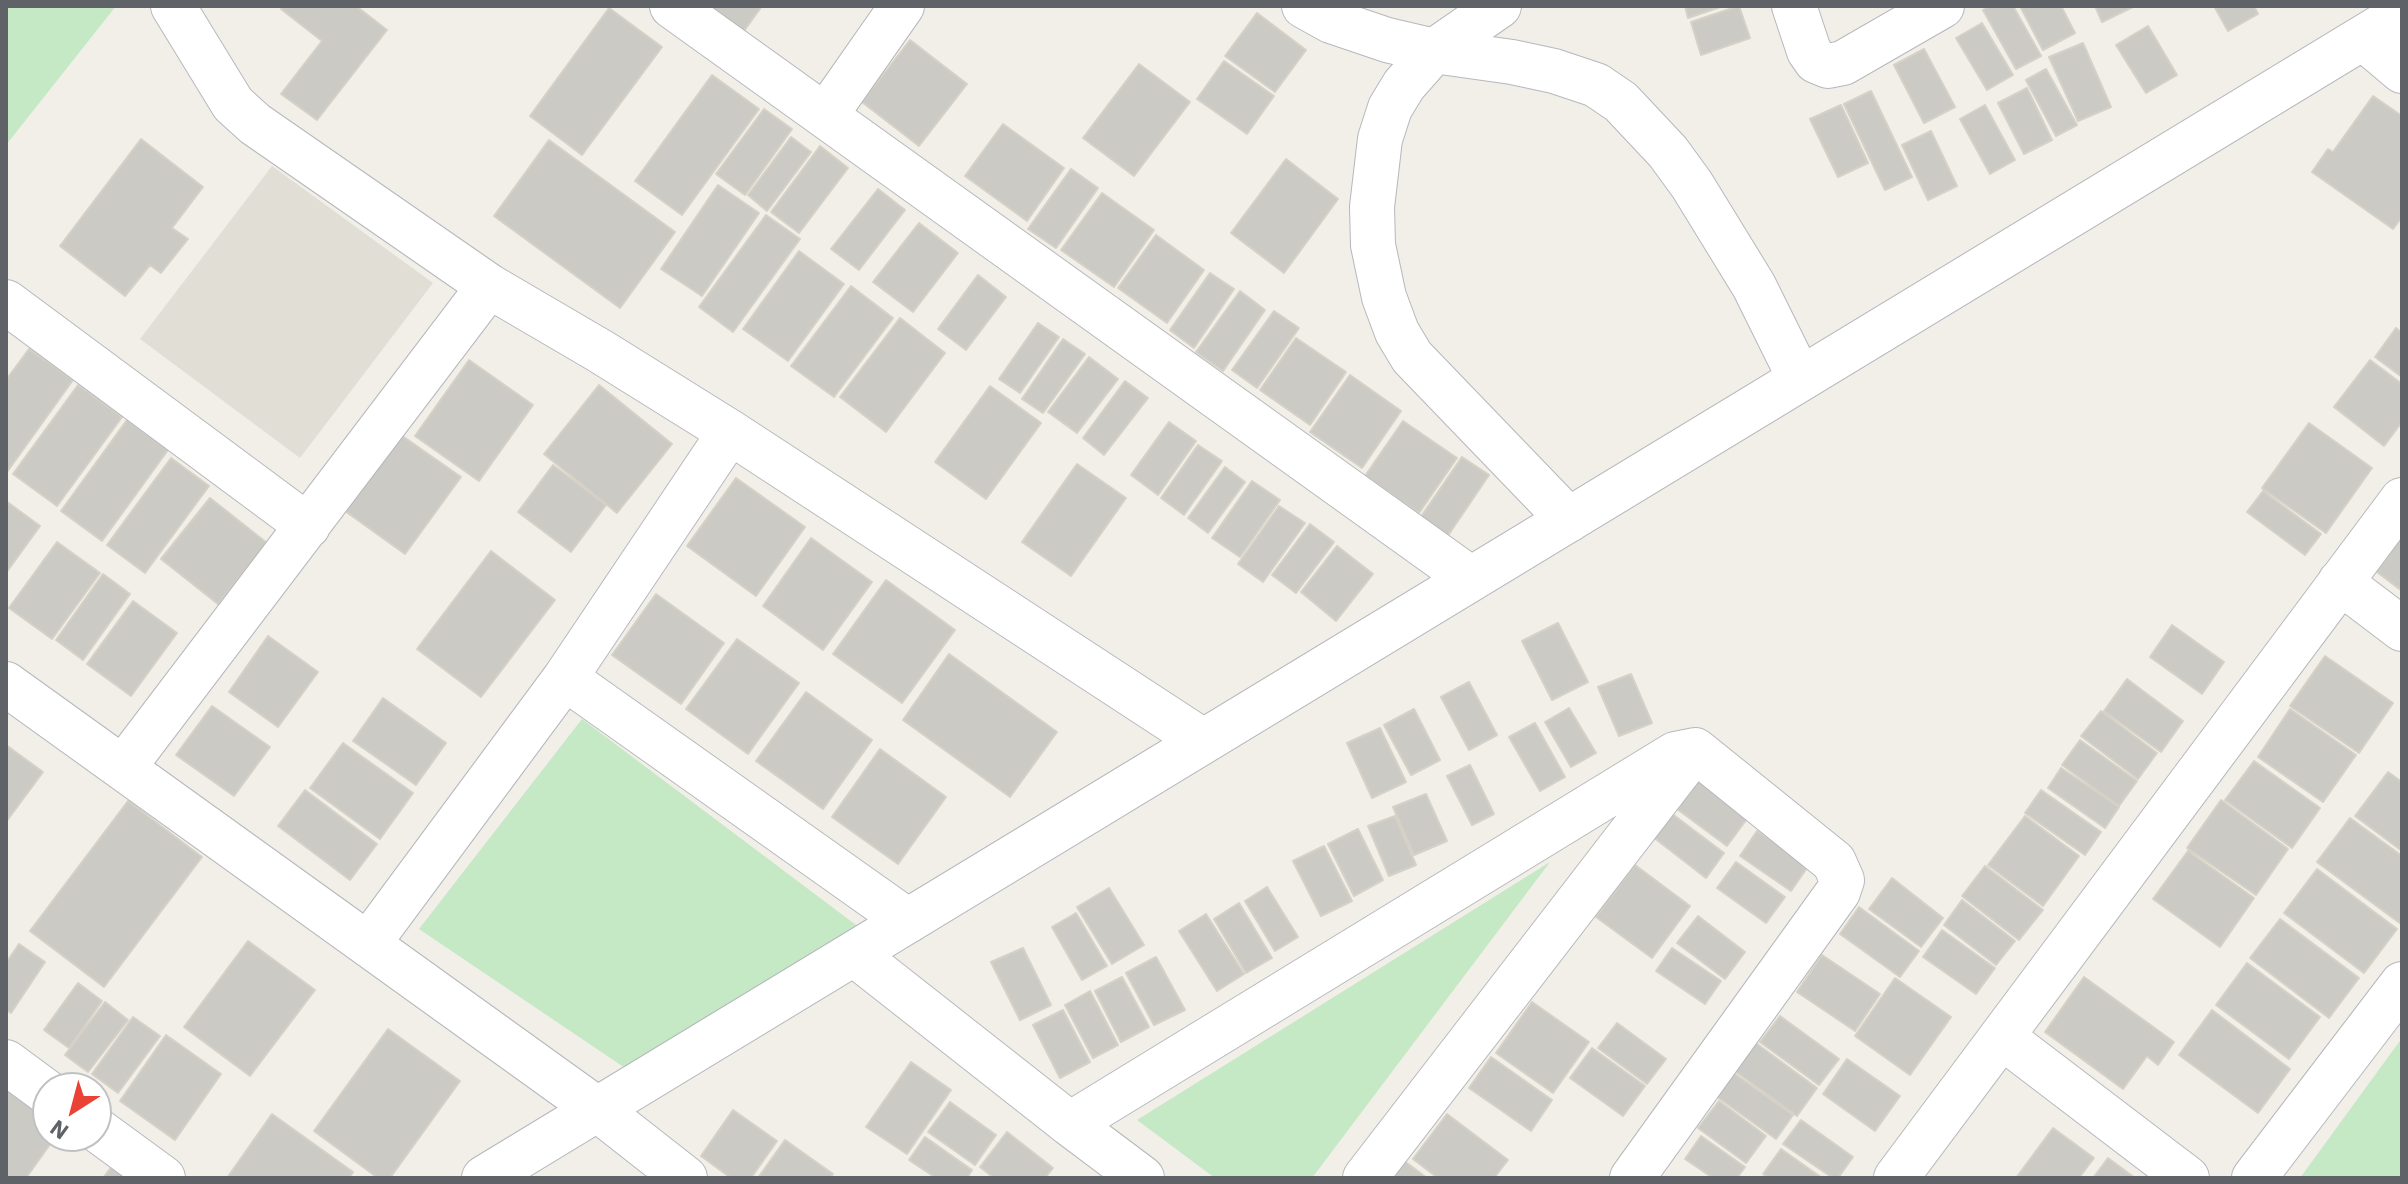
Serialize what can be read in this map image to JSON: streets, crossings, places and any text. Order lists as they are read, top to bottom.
{
  "north": "bottom left"
}
